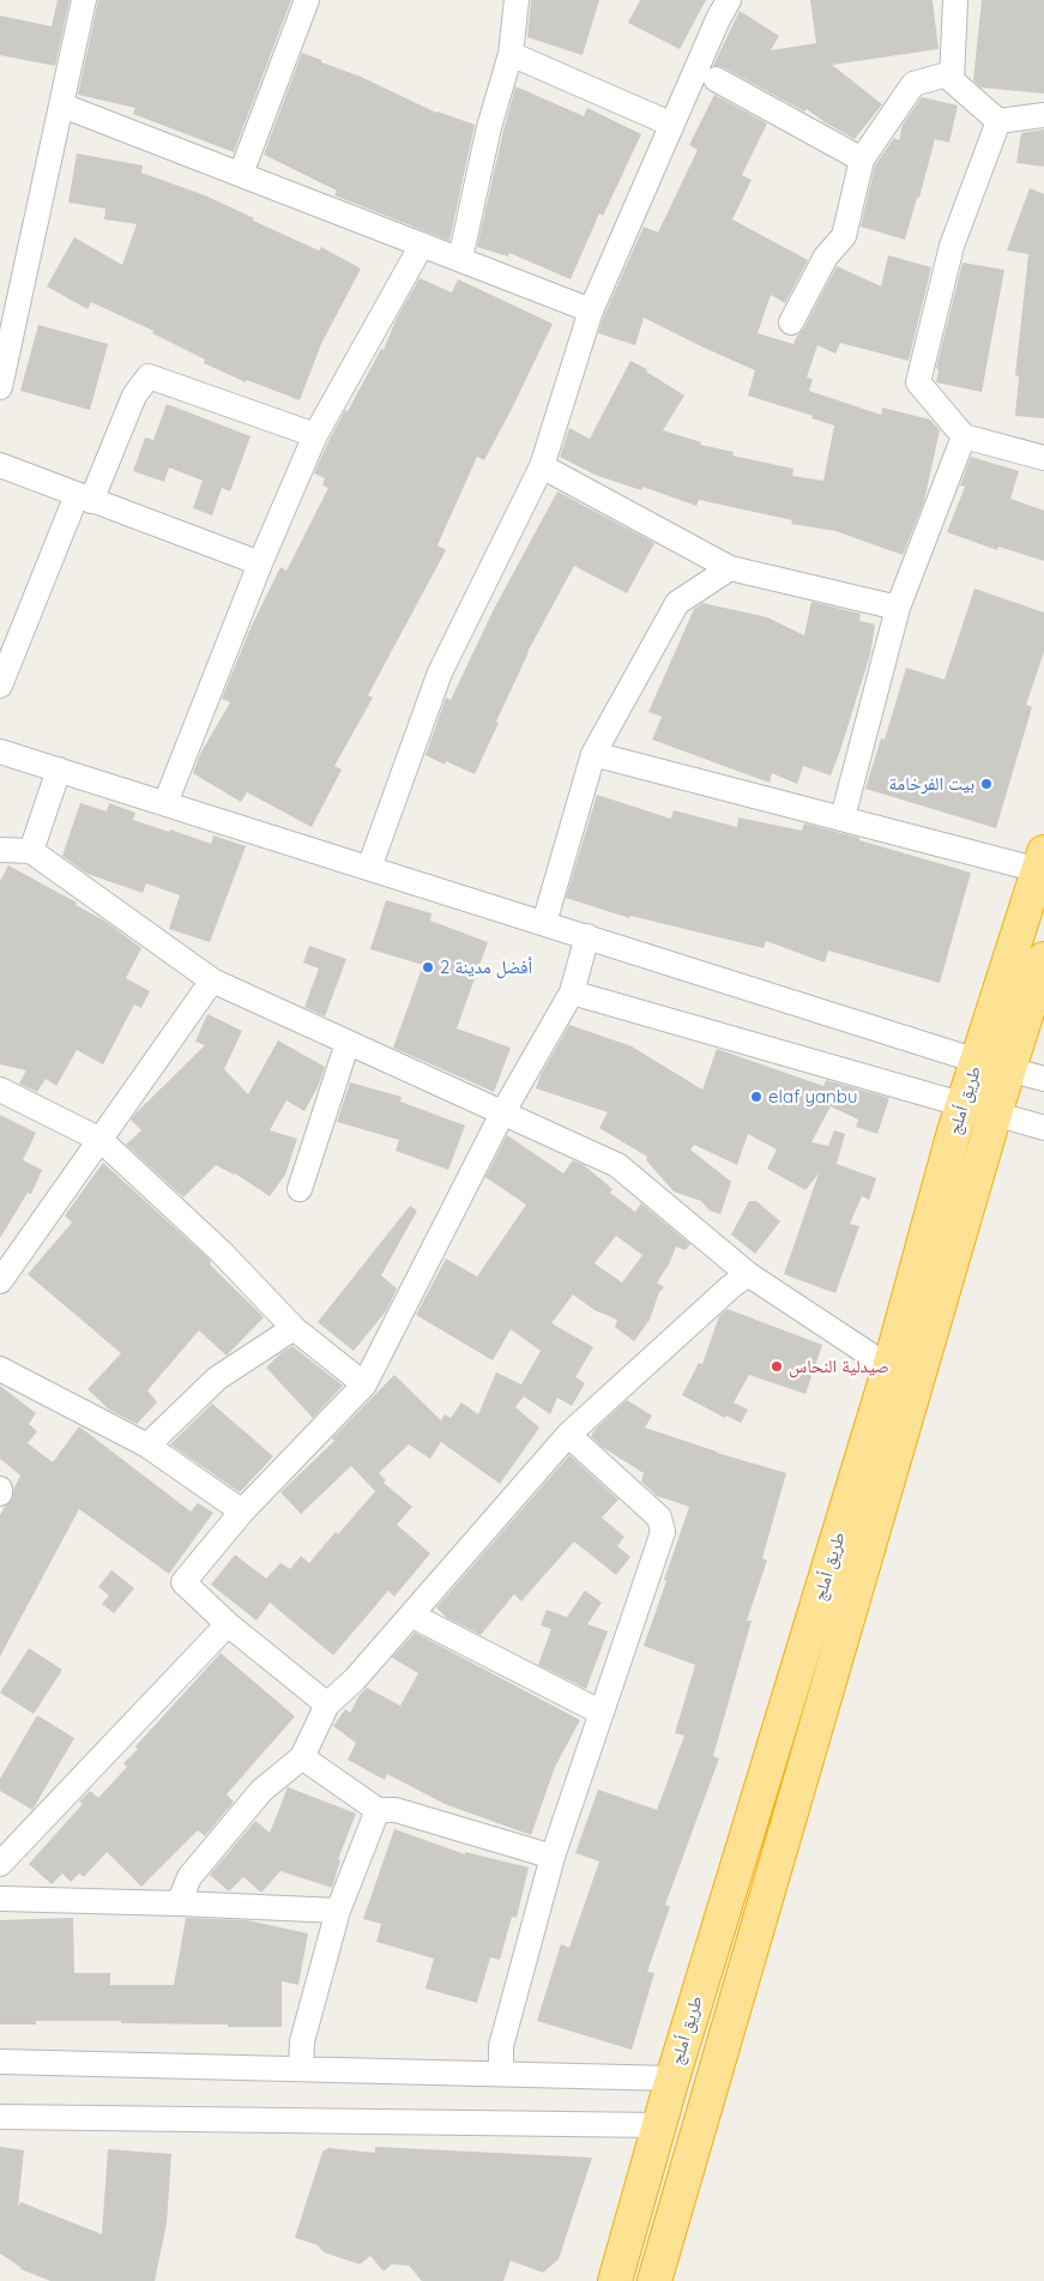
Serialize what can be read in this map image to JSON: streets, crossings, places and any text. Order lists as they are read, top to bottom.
{
  "streets": {
    "highway": ["طريق أملج"]
  },
  "places": [
    "بيت الفرخامة",
    "2 أفضل مدينة",
    "elaf yanbu",
    "صيدلية النحاس"
  ]
}
